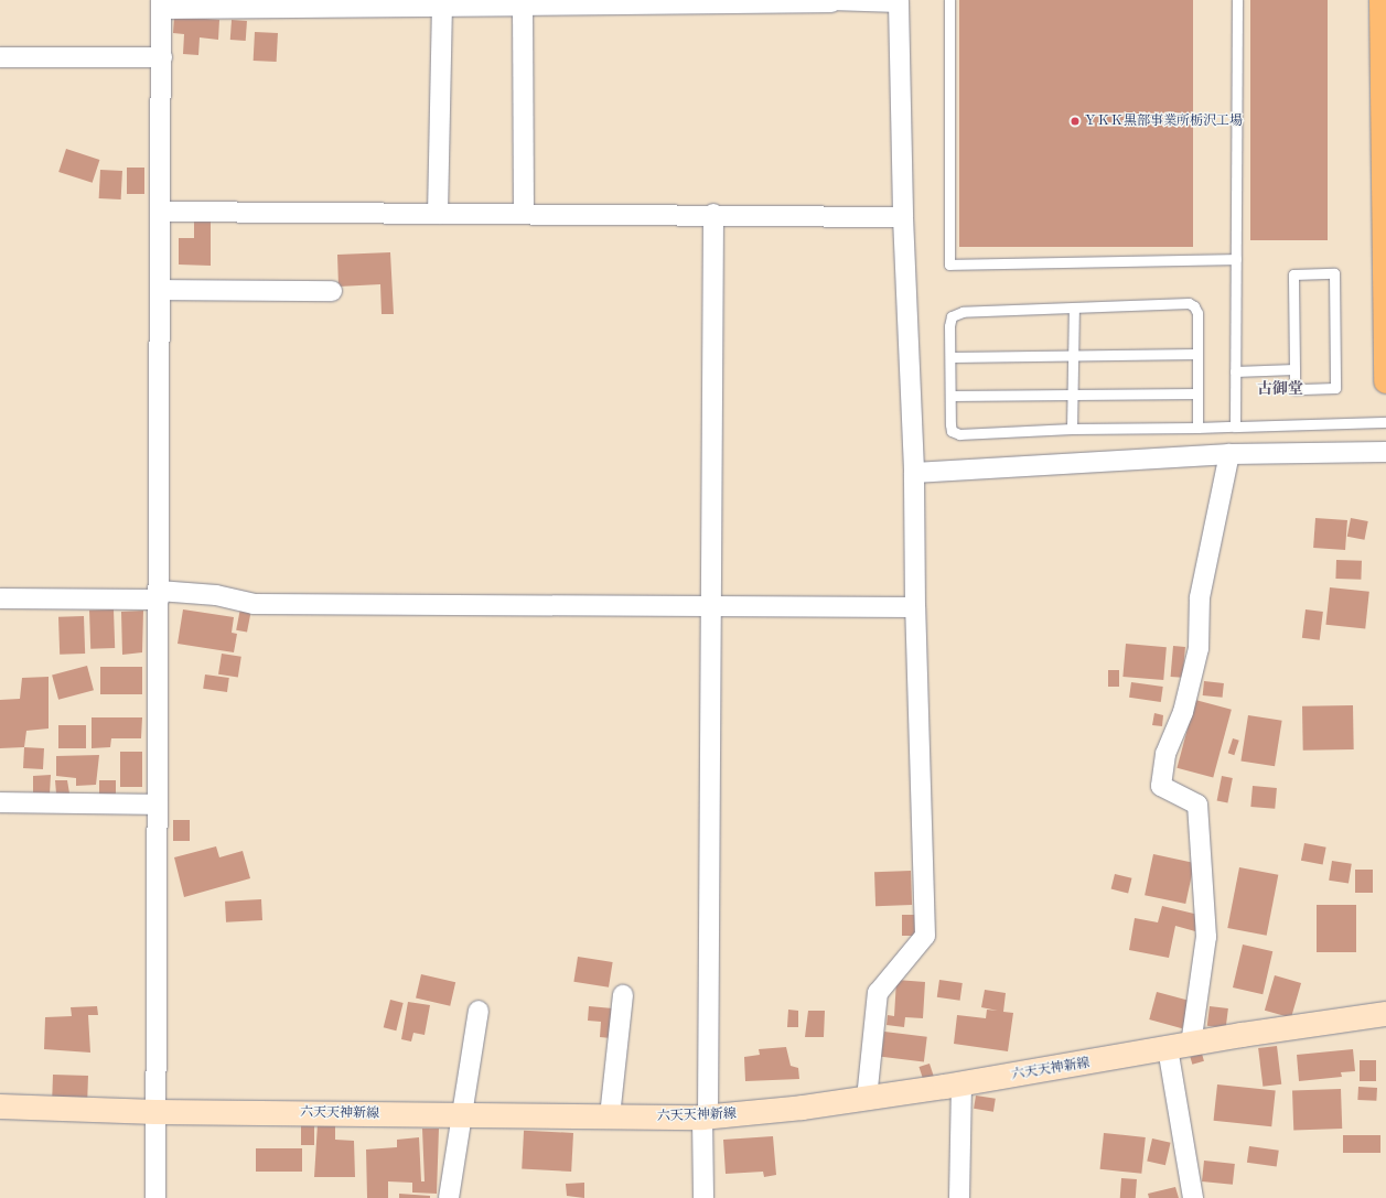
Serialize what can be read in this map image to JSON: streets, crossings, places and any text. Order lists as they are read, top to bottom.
{
  "streets": {
    "main road": ["六天天神新線"]
  },
  "districts": ["古御堂"],
  "places": ["ＹＫＫ黒部事業所栃沢工場"]
}
